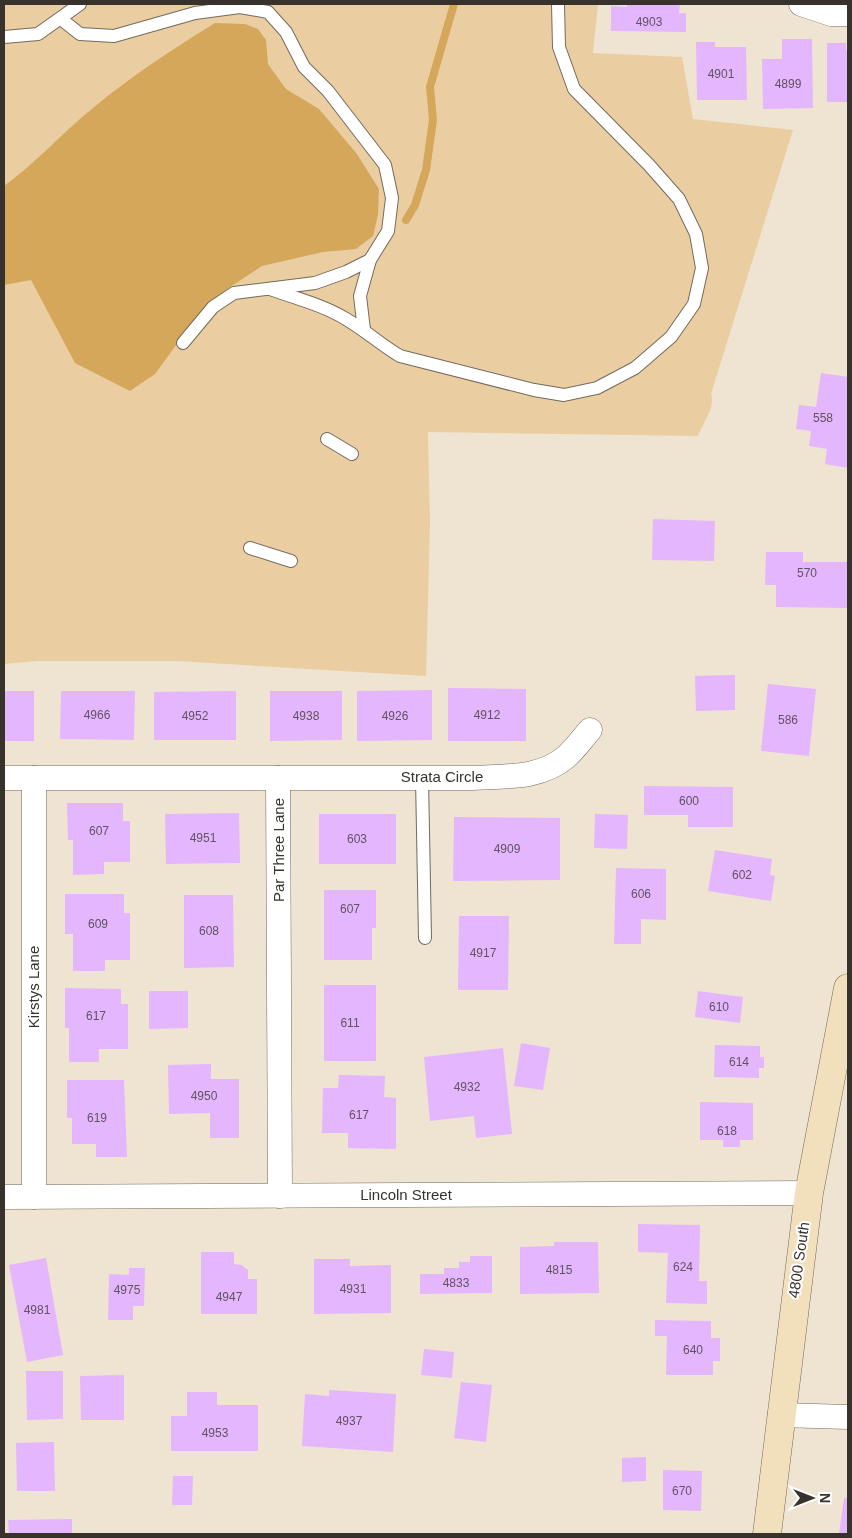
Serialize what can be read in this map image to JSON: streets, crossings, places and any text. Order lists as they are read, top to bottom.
{
  "streets": {
    "street": [
      "Strata Circle",
      "Par Three Lane",
      "Kirstys Lane",
      "Lincoln Street",
      "4800 South"
    ]
  },
  "crossings": [
    ["Strata Circle", "Par Three Lane"],
    ["Par Three Lane", "Kirstys Lane"],
    ["Par Three Lane", "Lincoln Street"],
    ["Kirstys Lane", "Lincoln Street"],
    ["Lincoln Street", "4800 South"]
  ],
  "house_numbers": [
    "4903",
    "4901",
    "4899",
    "558",
    "570",
    "4966",
    "4912",
    "4952",
    "4938",
    "4926",
    "586",
    "600",
    "607",
    "4951",
    "603",
    "4909",
    "602",
    "606",
    "607",
    "609",
    "608",
    "4917",
    "610",
    "617",
    "611",
    "614",
    "4932",
    "4950",
    "617",
    "619",
    "618",
    "624",
    "4815",
    "4833",
    "4931",
    "4975",
    "4947",
    "4981",
    "640",
    "4937",
    "4953",
    "670"
  ],
  "north": "right"
}
